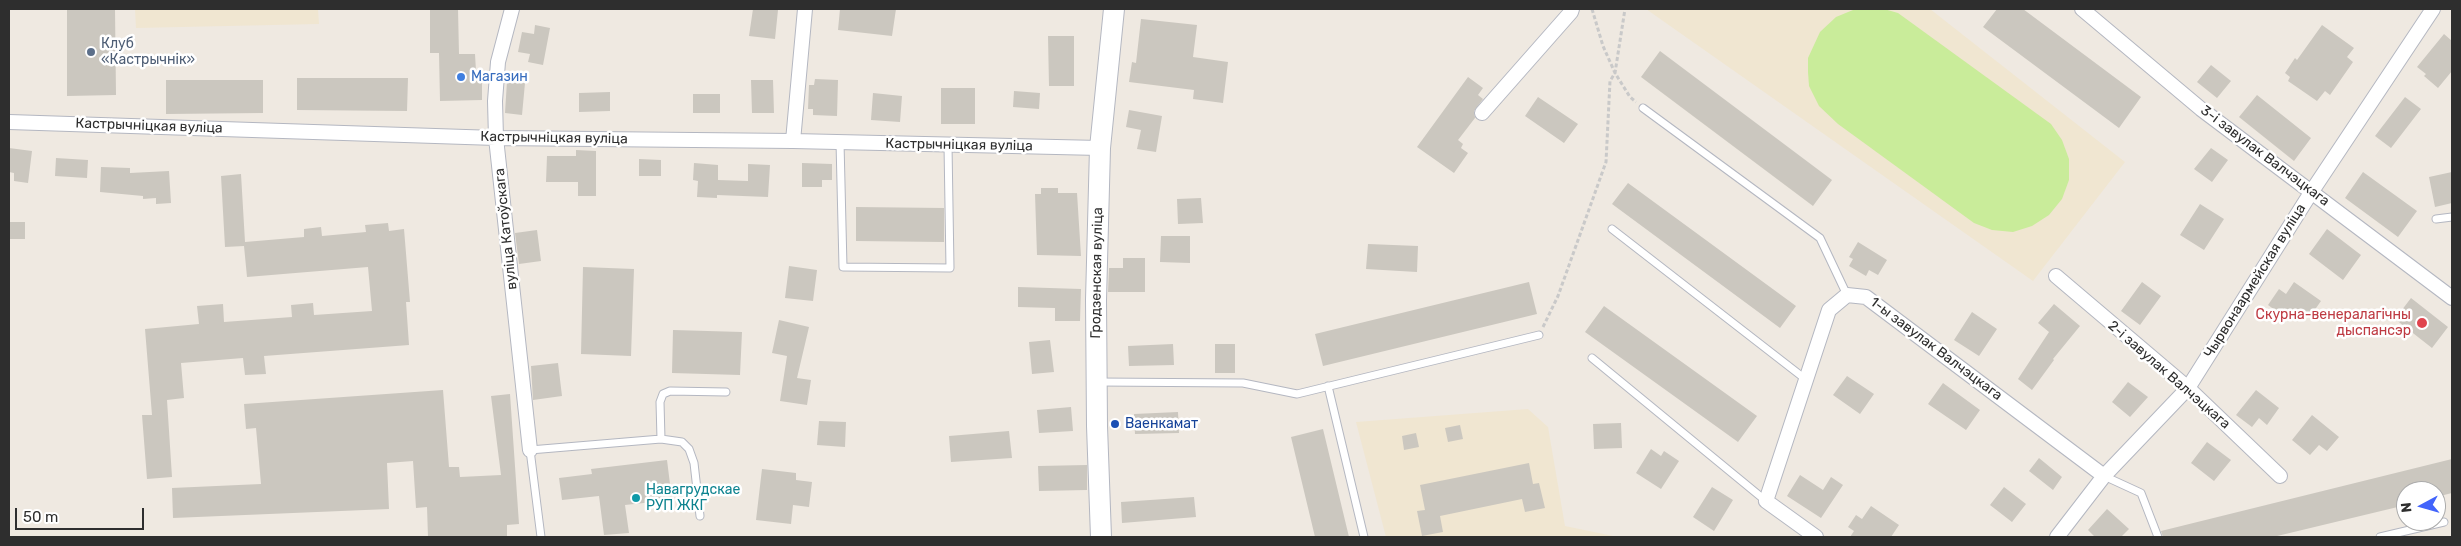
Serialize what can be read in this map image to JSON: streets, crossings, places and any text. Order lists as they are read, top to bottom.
{
  "streets": {
    "street": [
      "Кастрычніцкая вуліца",
      "3-і завулак Валчэцкага",
      "вуліца Катоўскага",
      "Гродзенская вуліца",
      "Чырвонаармейская вуліца",
      "1-ы завулак Валчэцкага",
      "2-і завулак Валчэцкага"
    ]
  },
  "crossings": [
    ["Кастрычніцкая вуліца", "вуліца Катоўскага"],
    ["Кастрычніцкая вуліца", "Гродзенская вуліца"],
    ["3-і завулак Валчэцкага", "Чырвонаармейская вуліца"],
    ["Чырвонаармейская вуліца", "1-ы завулак Валчэцкага"],
    ["Чырвонаармейская вуліца", "2-і завулак Валчэцкага"]
  ],
  "places": [
    "Клуб «Кастрычнік»",
    "Магазин",
    "Скурна-венералагічны дыспансэр",
    "Ваенкамат",
    "Навагрудскае РУП ЖКГ"
  ],
  "scale_bar": "50 m",
  "north": "left"
}
